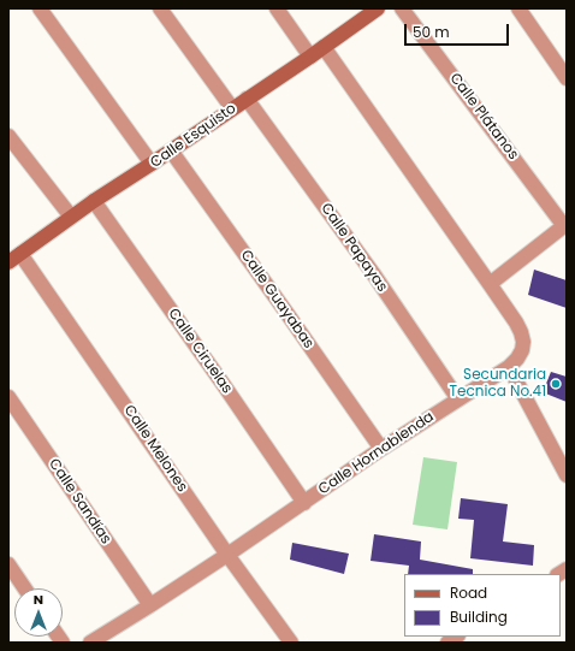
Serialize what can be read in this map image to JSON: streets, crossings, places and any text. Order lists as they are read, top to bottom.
{
  "streets": {
    "street": [
      "Calle Plátanos",
      "Calle Esquisto",
      "Calle Papayas",
      "Calle Guayabas",
      "Calle Ciruelas",
      "Calle Melones",
      "Calle Hornablenda",
      "Calle Sandías"
    ]
  },
  "crossings": [
    ["Calle Esquisto", "Calle Papayas"],
    ["Calle Esquisto", "Calle Guayabas"],
    ["Calle Esquisto", "Calle Ciruelas"],
    ["Calle Esquisto", "Calle Melones"],
    ["Calle Esquisto", "Calle Hornablenda"],
    ["Calle Papayas", "Calle Hornablenda"],
    ["Calle Guayabas", "Calle Hornablenda"],
    ["Calle Ciruelas", "Calle Hornablenda"],
    ["Calle Melones", "Calle Hornablenda"],
    ["Calle Hornablenda", "Calle Sandías"]
  ],
  "places": ["Secundaria Tecnica No.41"],
  "legend": ["Road", "Building"],
  "scale_bar": "50 m",
  "north": "top"
}
